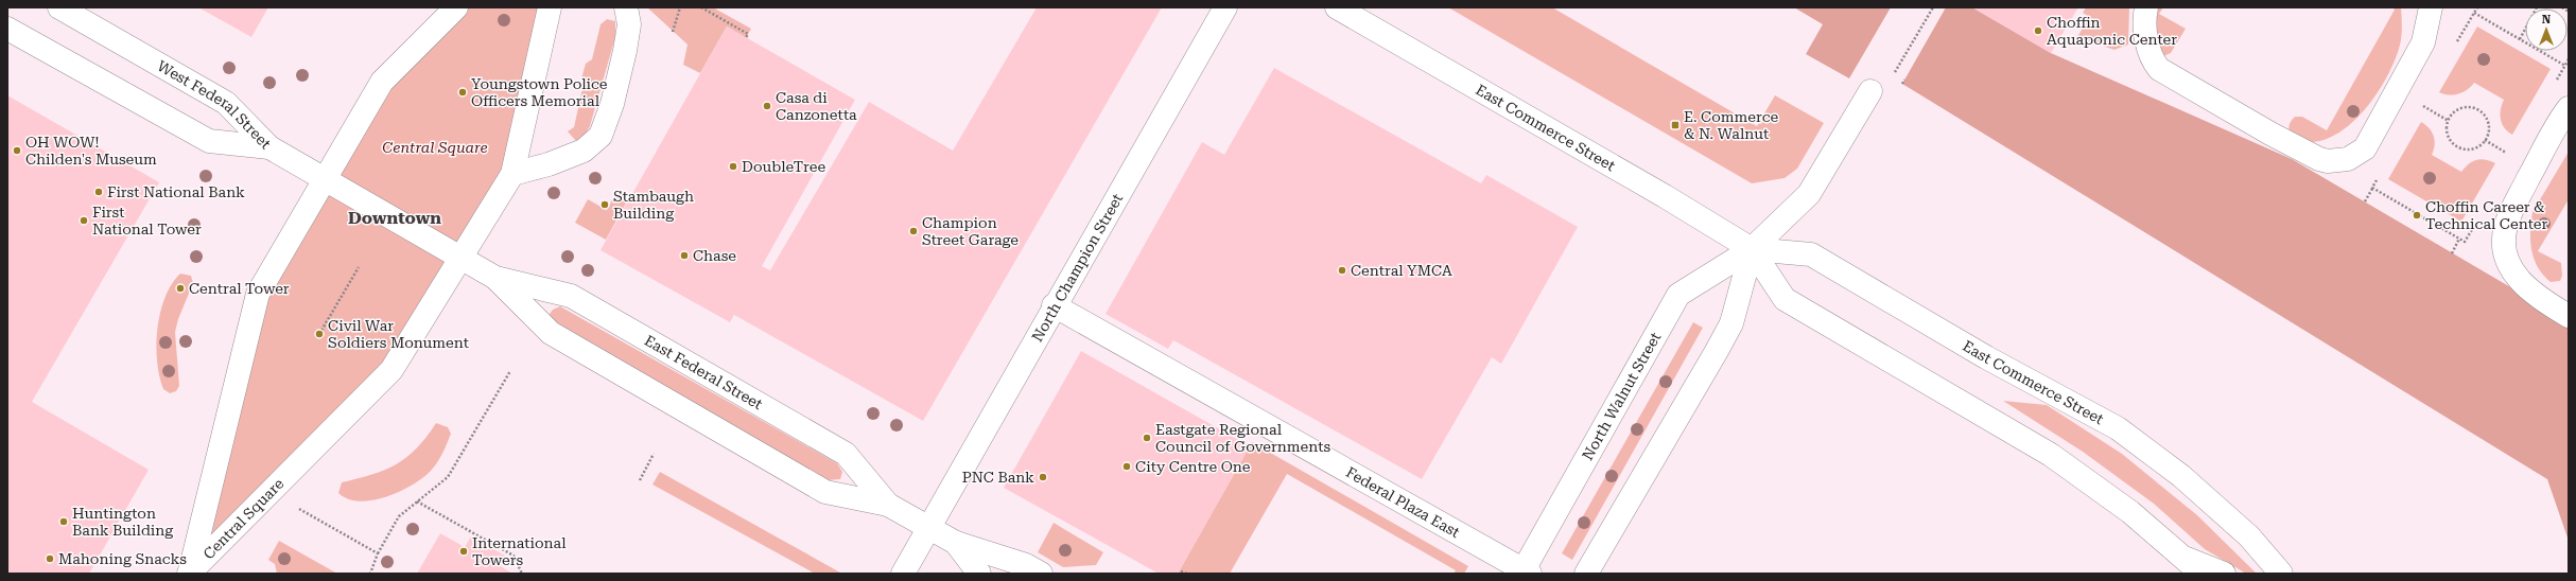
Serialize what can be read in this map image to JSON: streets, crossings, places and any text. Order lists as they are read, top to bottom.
{
  "streets": {
    "street": [
      "West Federal Street",
      "East Commerce Street",
      "North Champion Street",
      "East Federal Street",
      "North Walnut Street",
      "Federal Plaza East",
      "Central Square"
    ]
  },
  "crossings": [
    ["West Federal Street", "East Federal Street"],
    ["East Commerce Street", "North Walnut Street"],
    ["North Champion Street", "East Federal Street"],
    ["North Champion Street", "Federal Plaza East"],
    ["East Federal Street", "Central Square"],
    ["North Walnut Street", "Federal Plaza East"]
  ],
  "districts": ["Downtown"],
  "parks": ["Central Square"],
  "places": {
    "other": [
      "Choffin Aquaponic Center",
      "Youngstown Police Officers Memorial",
      "Casa di Canzonetta",
      "OH WOW! Childen's Museum",
      "DoubleTree",
      "First National Bank",
      "Stambaugh Building",
      "Choffin Career & Technical Center",
      "First National Tower",
      "Champion Street Garage",
      "Chase",
      "Central YMCA",
      "Central Tower",
      "Civil War Soldiers Monument",
      "Eastgate Regional Council of Governments",
      "City Centre One",
      "PNC Bank",
      "Huntington Bank Building",
      "International Towers",
      "Mahoning Snacks"
    ],
    "transit": ["E. Commerce & N. Walnut"]
  },
  "north": "top"
}
